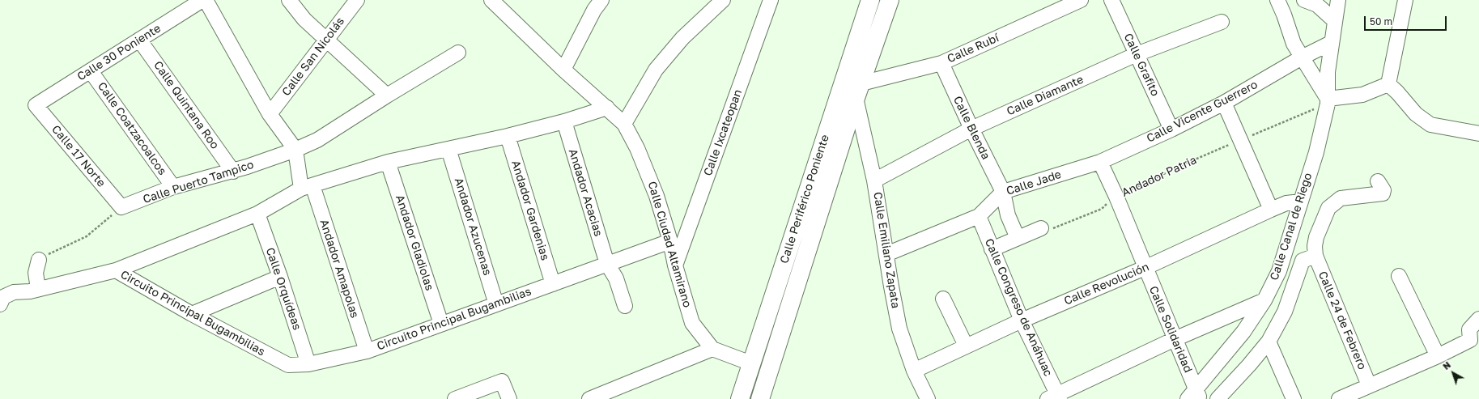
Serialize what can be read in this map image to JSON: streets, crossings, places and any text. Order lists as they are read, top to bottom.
{
  "streets": {
    "main road": ["Calle Periférico Poniente"],
    "street": [
      "Calle Rubí",
      "Calle 30 Poniente",
      "Calle San Nicolás",
      "Calle Grafito",
      "Calle Diamante",
      "Calle Quintana Roo",
      "Calle Vicente Guerrero",
      "Calle Blenda",
      "Calle Coatzacoalcos",
      "Calle Ixcateopan",
      "Calle 17 Norte",
      "Calle Puerto Tampico",
      "Calle Jade",
      "Andador Acacias",
      "Andador Gardenias",
      "Andador Azucenas",
      "Calle Canal de Riego",
      "Andador Gladiolas",
      "Calle Ciudad Altamirano",
      "Calle Emiliano Zapata",
      "Andador Amapolas",
      "Calle Revolución",
      "Calle Orquídeas",
      "Calle Congreso de Anáhuac",
      "Circuito Principal Bugambilias",
      "Calle 24 de Febrero",
      "Calle Solidaridad"
    ],
    "path": ["Andador Patria"]
  },
  "crossings": [
    ["Calle Rubí", "Calle Blenda"],
    ["Calle Rubí", "Calle Periférico Poniente"],
    ["Calle Rubí", "Calle Emiliano Zapata"],
    ["Calle 30 Poniente", "Calle Quintana Roo"],
    ["Calle 30 Poniente", "Calle Coatzacoalcos"],
    ["Calle 30 Poniente", "Calle 17 Norte"],
    ["Calle Grafito", "Calle Diamante"],
    ["Calle Grafito", "Calle Vicente Guerrero"],
    ["Calle Diamante", "Calle Blenda"],
    ["Calle Diamante", "Calle Emiliano Zapata"],
    ["Calle Quintana Roo", "Calle Puerto Tampico"],
    ["Calle Vicente Guerrero", "Calle Jade"],
    ["Calle Vicente Guerrero", "Calle Canal de Riego"],
    ["Calle Vicente Guerrero", "Calle Solidaridad"],
    ["Calle Blenda", "Calle Jade"],
    ["Calle Coatzacoalcos", "Calle Puerto Tampico"],
    ["Calle Ixcateopan", "Calle Ciudad Altamirano"],
    ["Calle 17 Norte", "Calle Puerto Tampico"],
    ["Andador Patria", "Calle Canal de Riego"],
    ["Andador Patria", "Calle Solidaridad"],
    ["Calle Puerto Tampico", "Andador Amapolas"],
    ["Calle Jade", "Calle Emiliano Zapata"],
    ["Calle Jade", "Calle Congreso de Anáhuac"],
    ["Calle Jade", "Calle Solidaridad"],
    ["Andador Acacias", "Circuito Principal Bugambilias"],
    ["Calle Periférico Poniente", "Calle Emiliano Zapata"],
    ["Andador Gardenias", "Circuito Principal Bugambilias"],
    ["Andador Azucenas", "Circuito Principal Bugambilias"],
    ["Calle Canal de Riego", "Calle Revolución"],
    ["Calle Canal de Riego", "Calle Solidaridad"],
    ["Andador Gladiolas", "Circuito Principal Bugambilias"],
    ["Calle Ciudad Altamirano", "Circuito Principal Bugambilias"],
    ["Calle Emiliano Zapata", "Calle Revolución"],
    ["Andador Amapolas", "Circuito Principal Bugambilias"],
    ["Calle Revolución", "Calle Congreso de Anáhuac"],
    ["Calle Revolución", "Calle Solidaridad"],
    ["Calle Orquídeas", "Circuito Principal Bugambilias"]
  ],
  "scale_bar": "50 m",
  "north": "top left"
}
